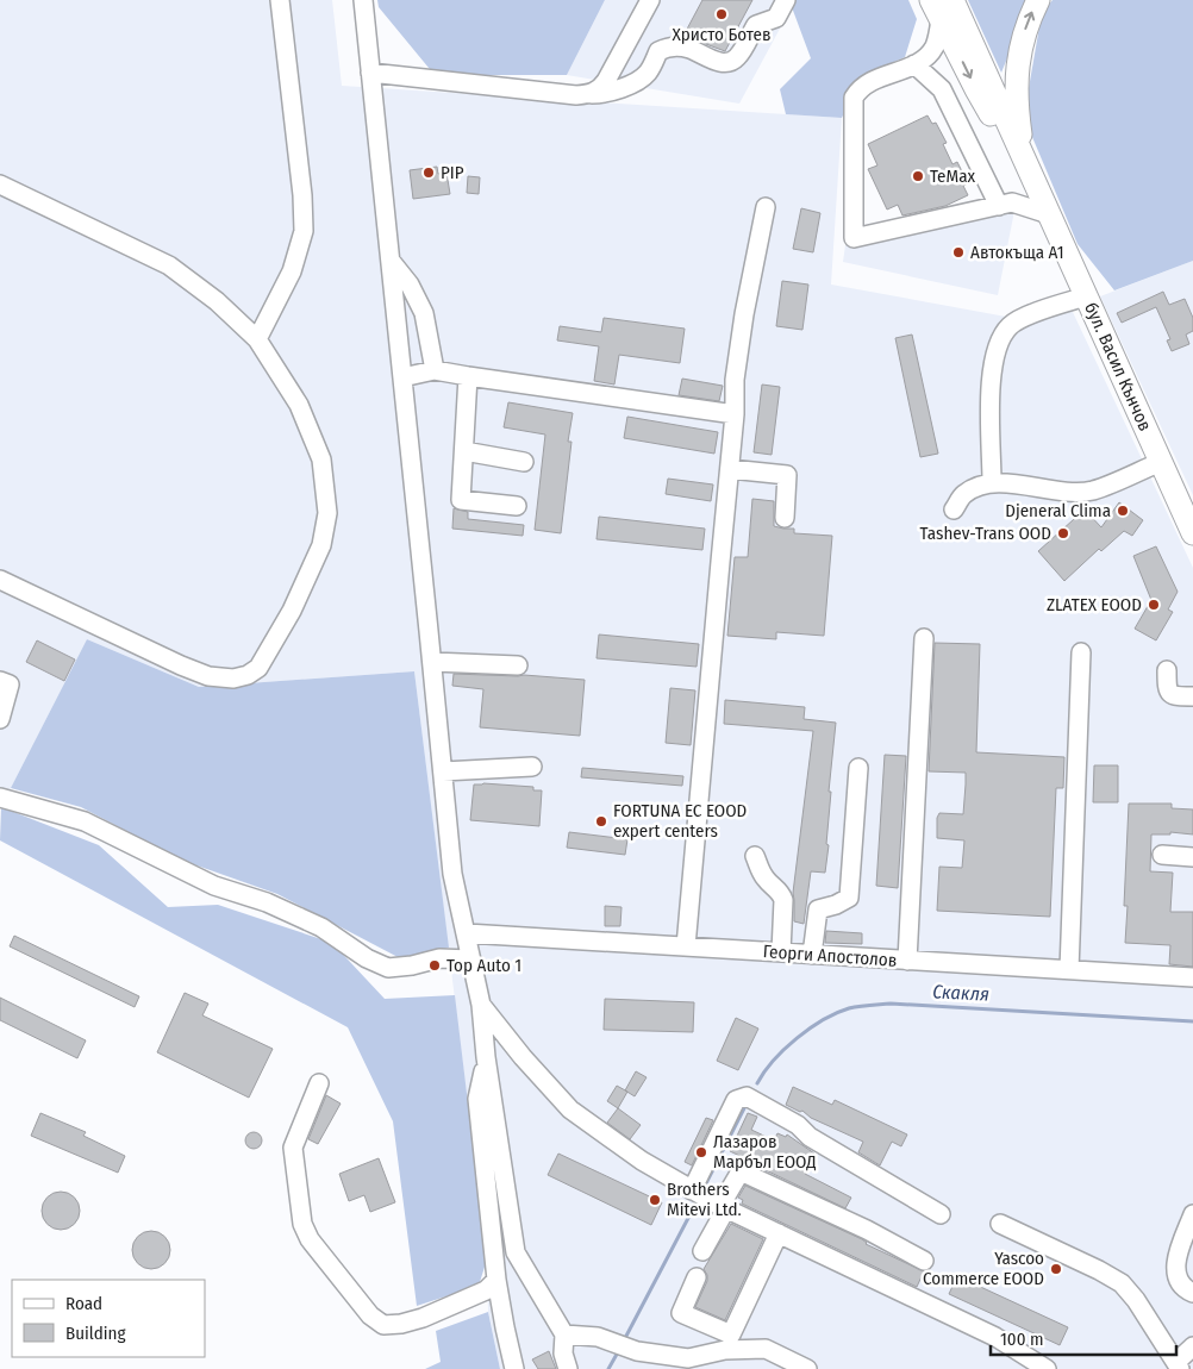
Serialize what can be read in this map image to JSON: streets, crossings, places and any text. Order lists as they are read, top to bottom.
{
  "streets": {
    "main road": ["бул. Васил Кънчов"],
    "street": ["Георги Апостолов"]
  },
  "water": ["Скакля"],
  "places": [
    "Христо Ботев",
    "PIP",
    "TeMax",
    "Автокъща А1",
    "Djeneral Clima",
    "Tashev-Trans OOD",
    "ZLATEX EOOD",
    "FORTUNA EC EOOD expert centers",
    "Top Auto 1",
    "Лазаров Марбъл ЕООД",
    "Brothers Mitevi Ltd.",
    "Yascoo Commerce EOOD"
  ],
  "legend": ["Road", "Building"],
  "scale_bar": "100 m"
}
